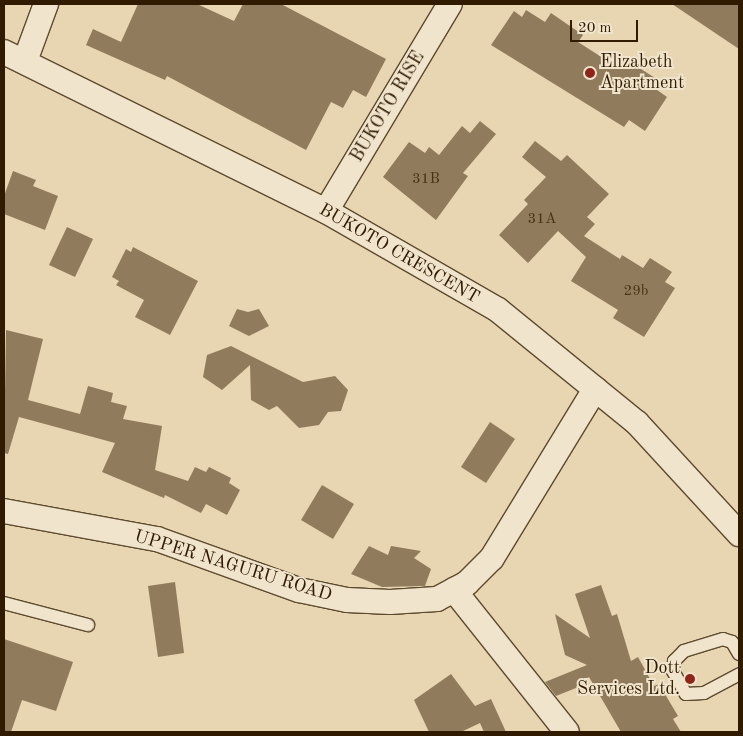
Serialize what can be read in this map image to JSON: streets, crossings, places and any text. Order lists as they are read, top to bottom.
{
  "streets": {
    "street": ["BUKOTO RISE", "BUKOTO CRESCENT", "UPPER NAGURU ROAD"]
  },
  "crossings": [
    ["BUKOTO RISE", "BUKOTO CRESCENT"],
    ["BUKOTO CRESCENT", "UPPER NAGURU ROAD"]
  ],
  "places": ["Elizabeth Apartment", "Dott Services Ltd."],
  "house_numbers": ["31B", "31A", "29b"],
  "scale_bar": "20 m"
}
